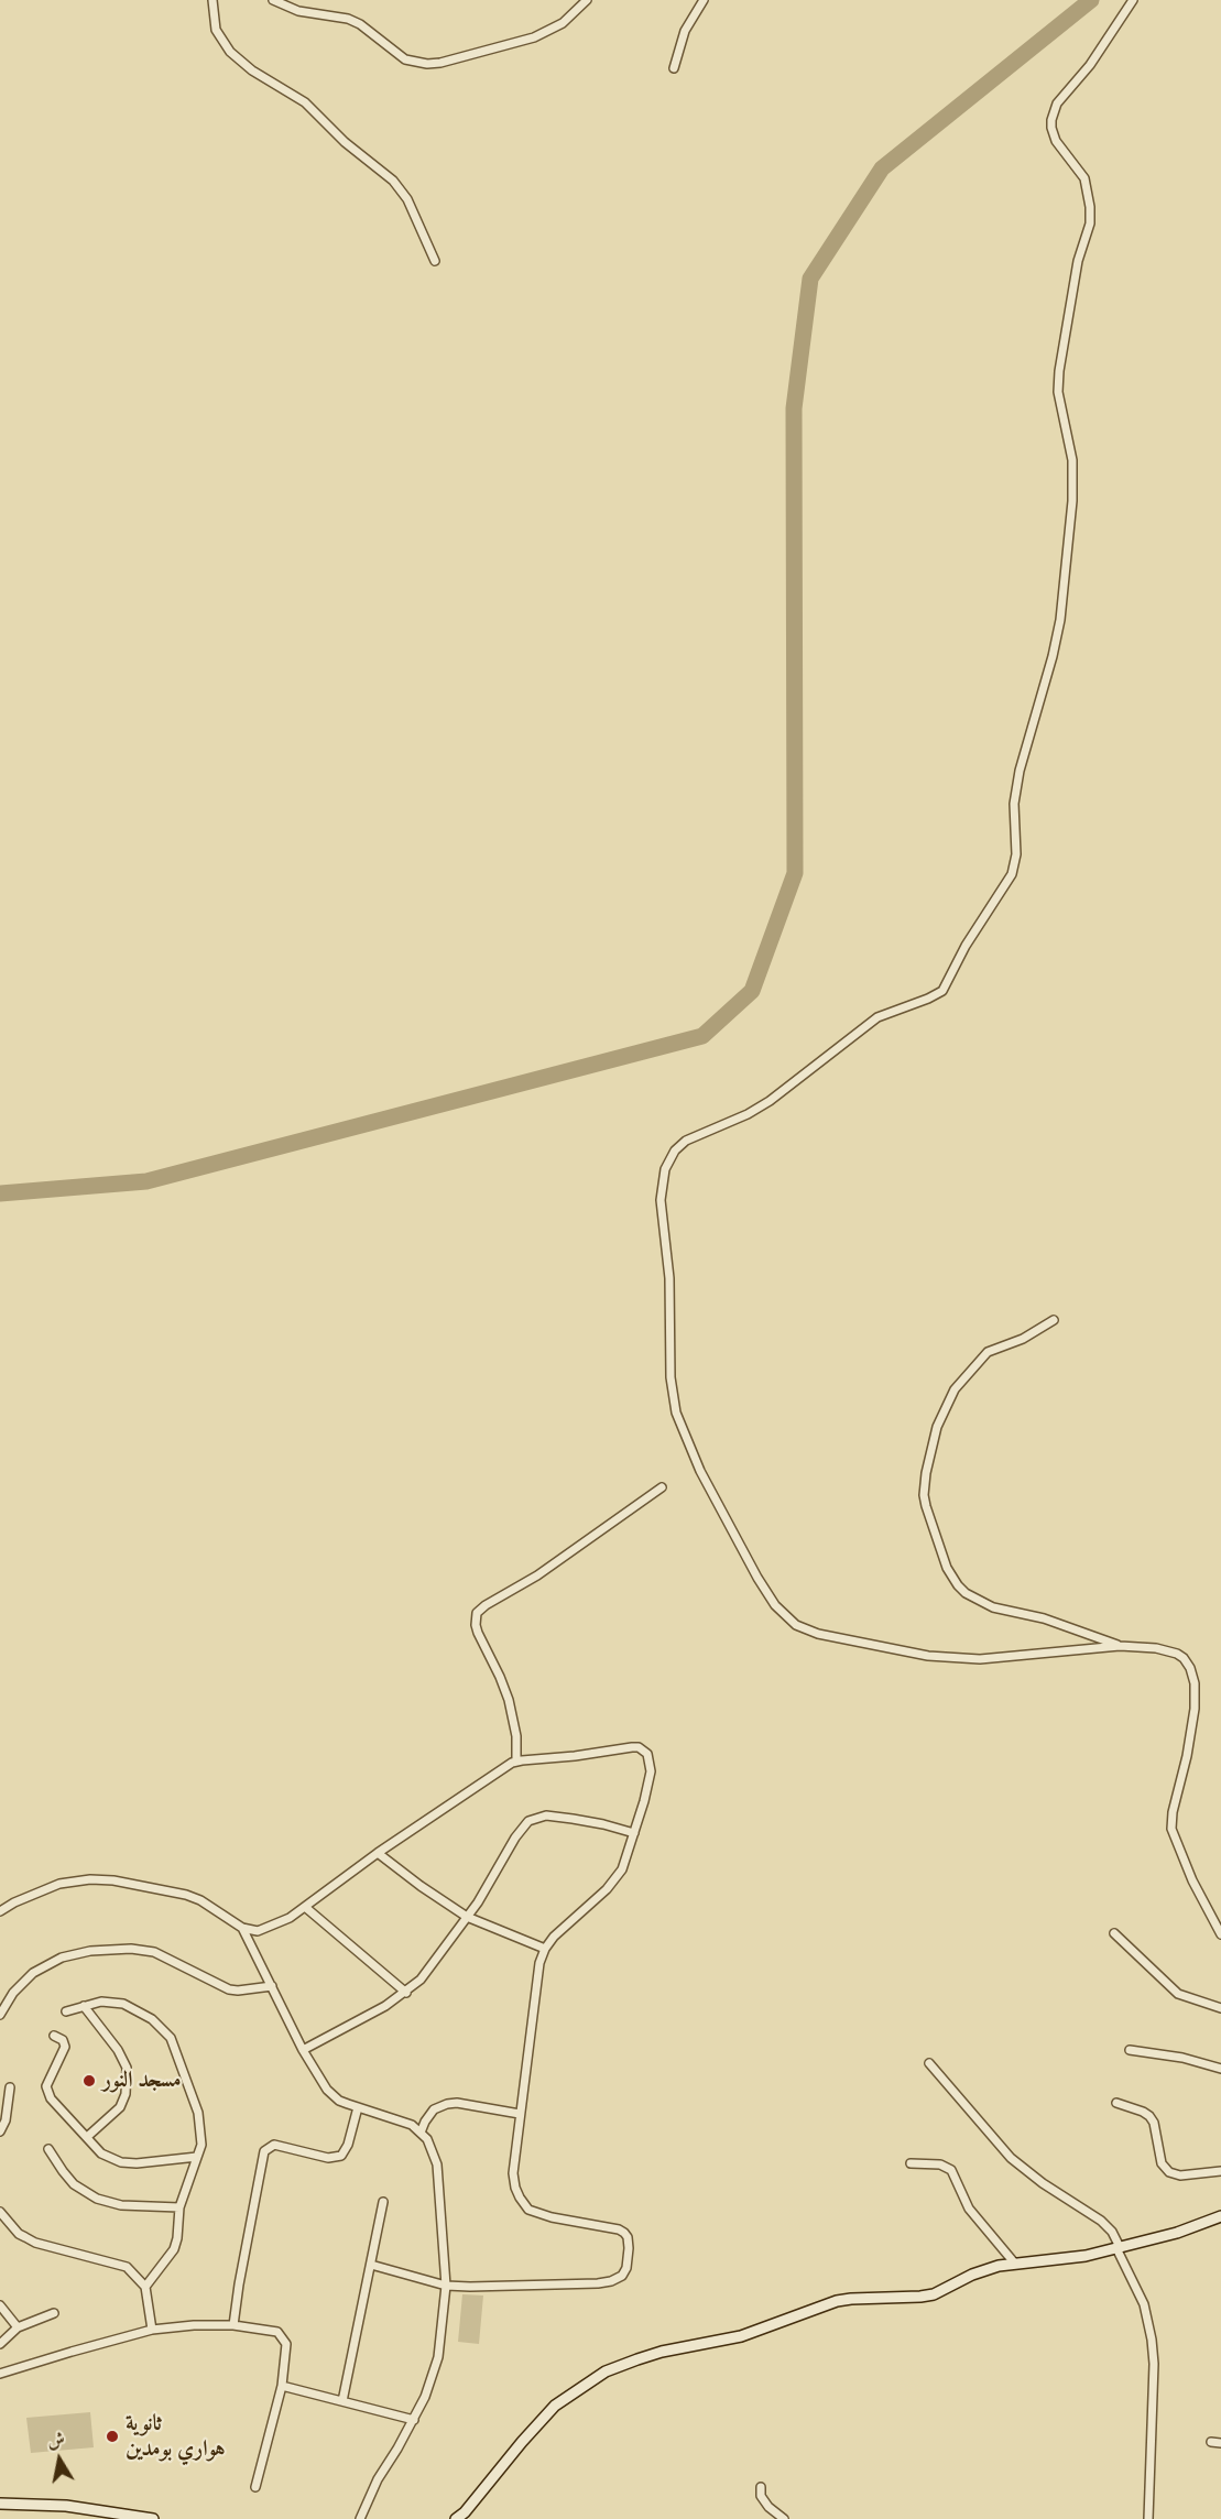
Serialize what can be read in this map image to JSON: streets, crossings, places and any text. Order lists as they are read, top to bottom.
{
  "places": ["مسجد النور", "ثانوية هواري بومدين"],
  "north": "top"
}
